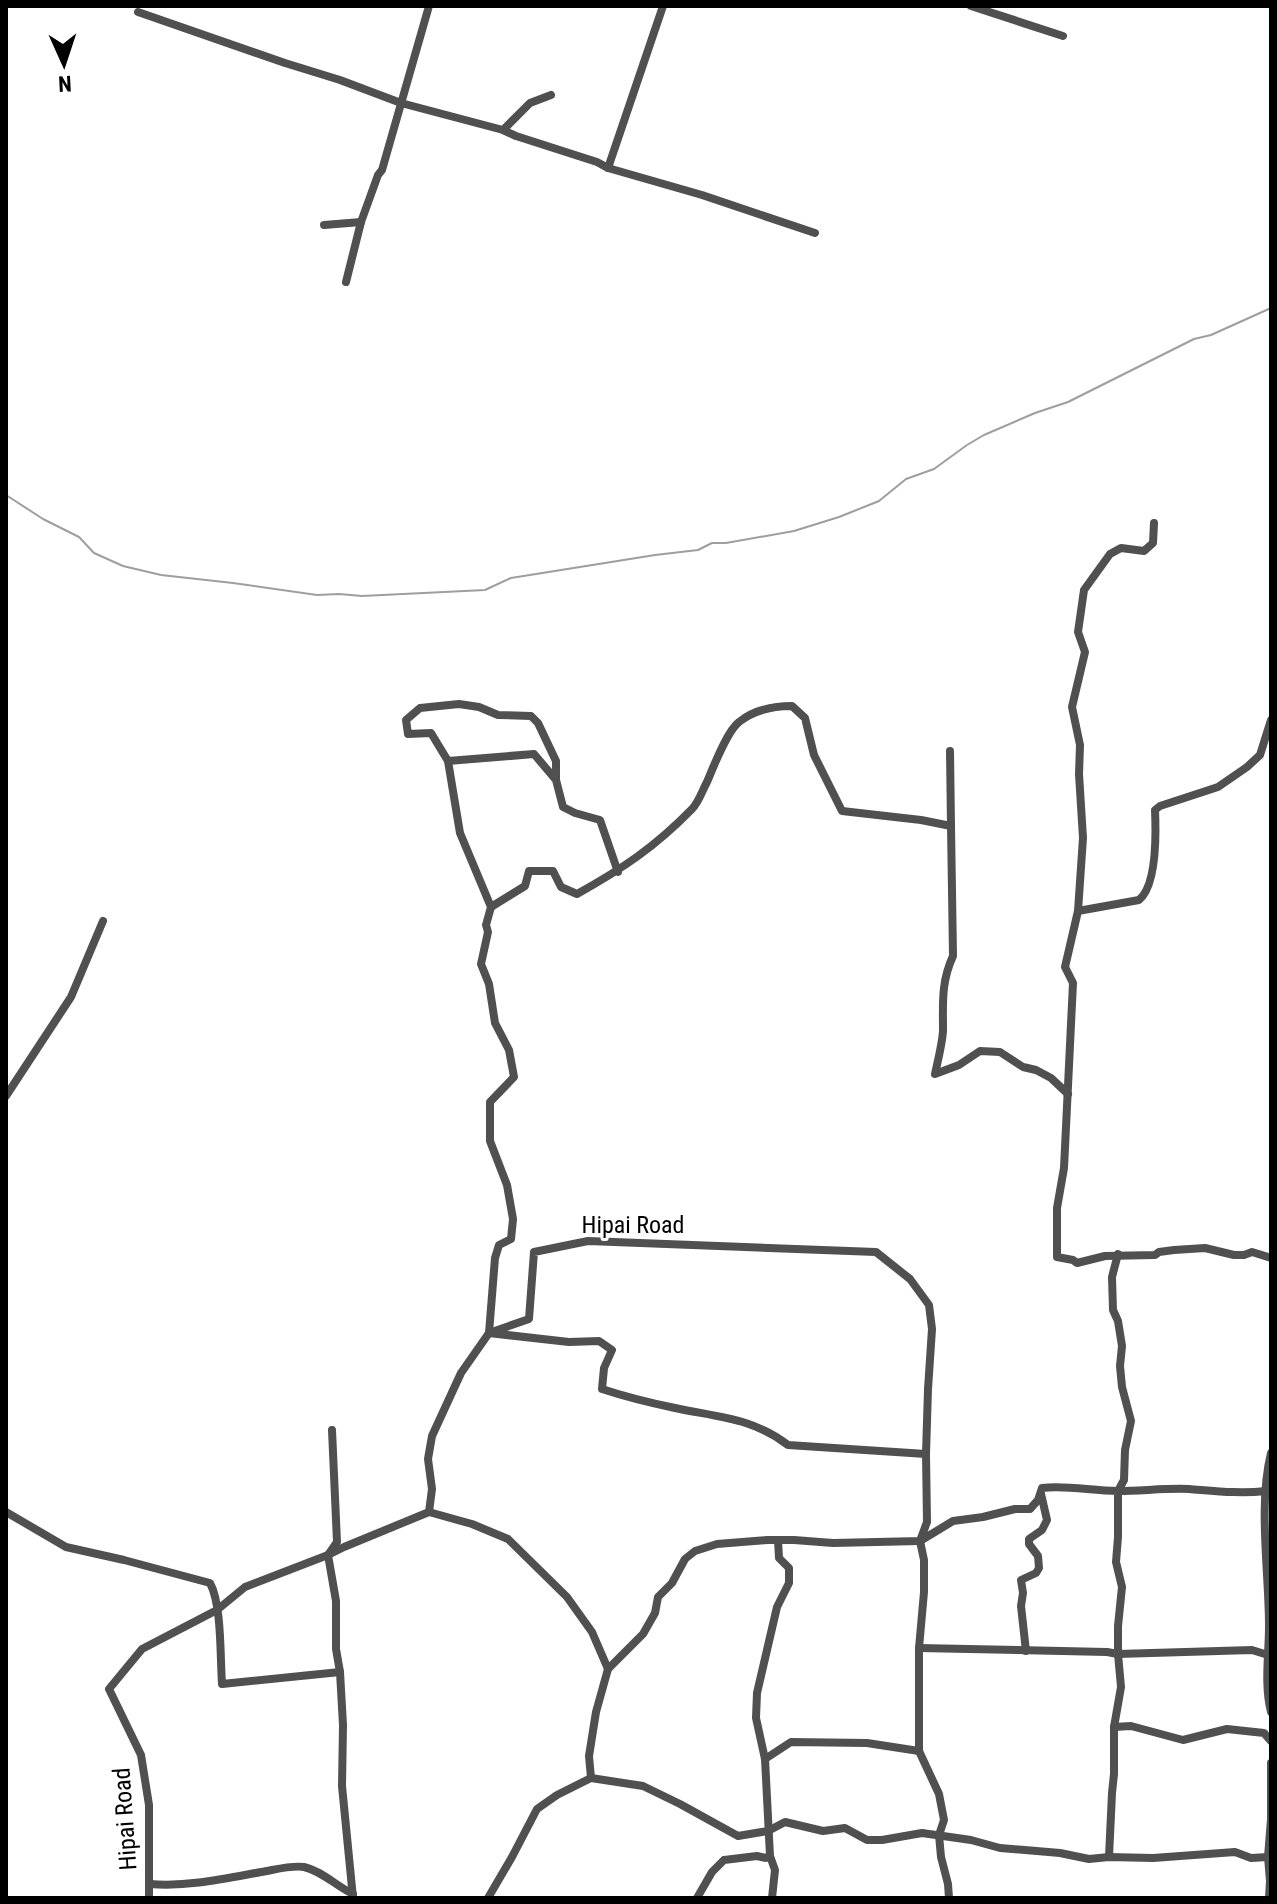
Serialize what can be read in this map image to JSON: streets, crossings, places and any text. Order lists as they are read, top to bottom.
{
  "streets": {
    "street": ["Hipai Road"]
  },
  "north": "bottom"
}
